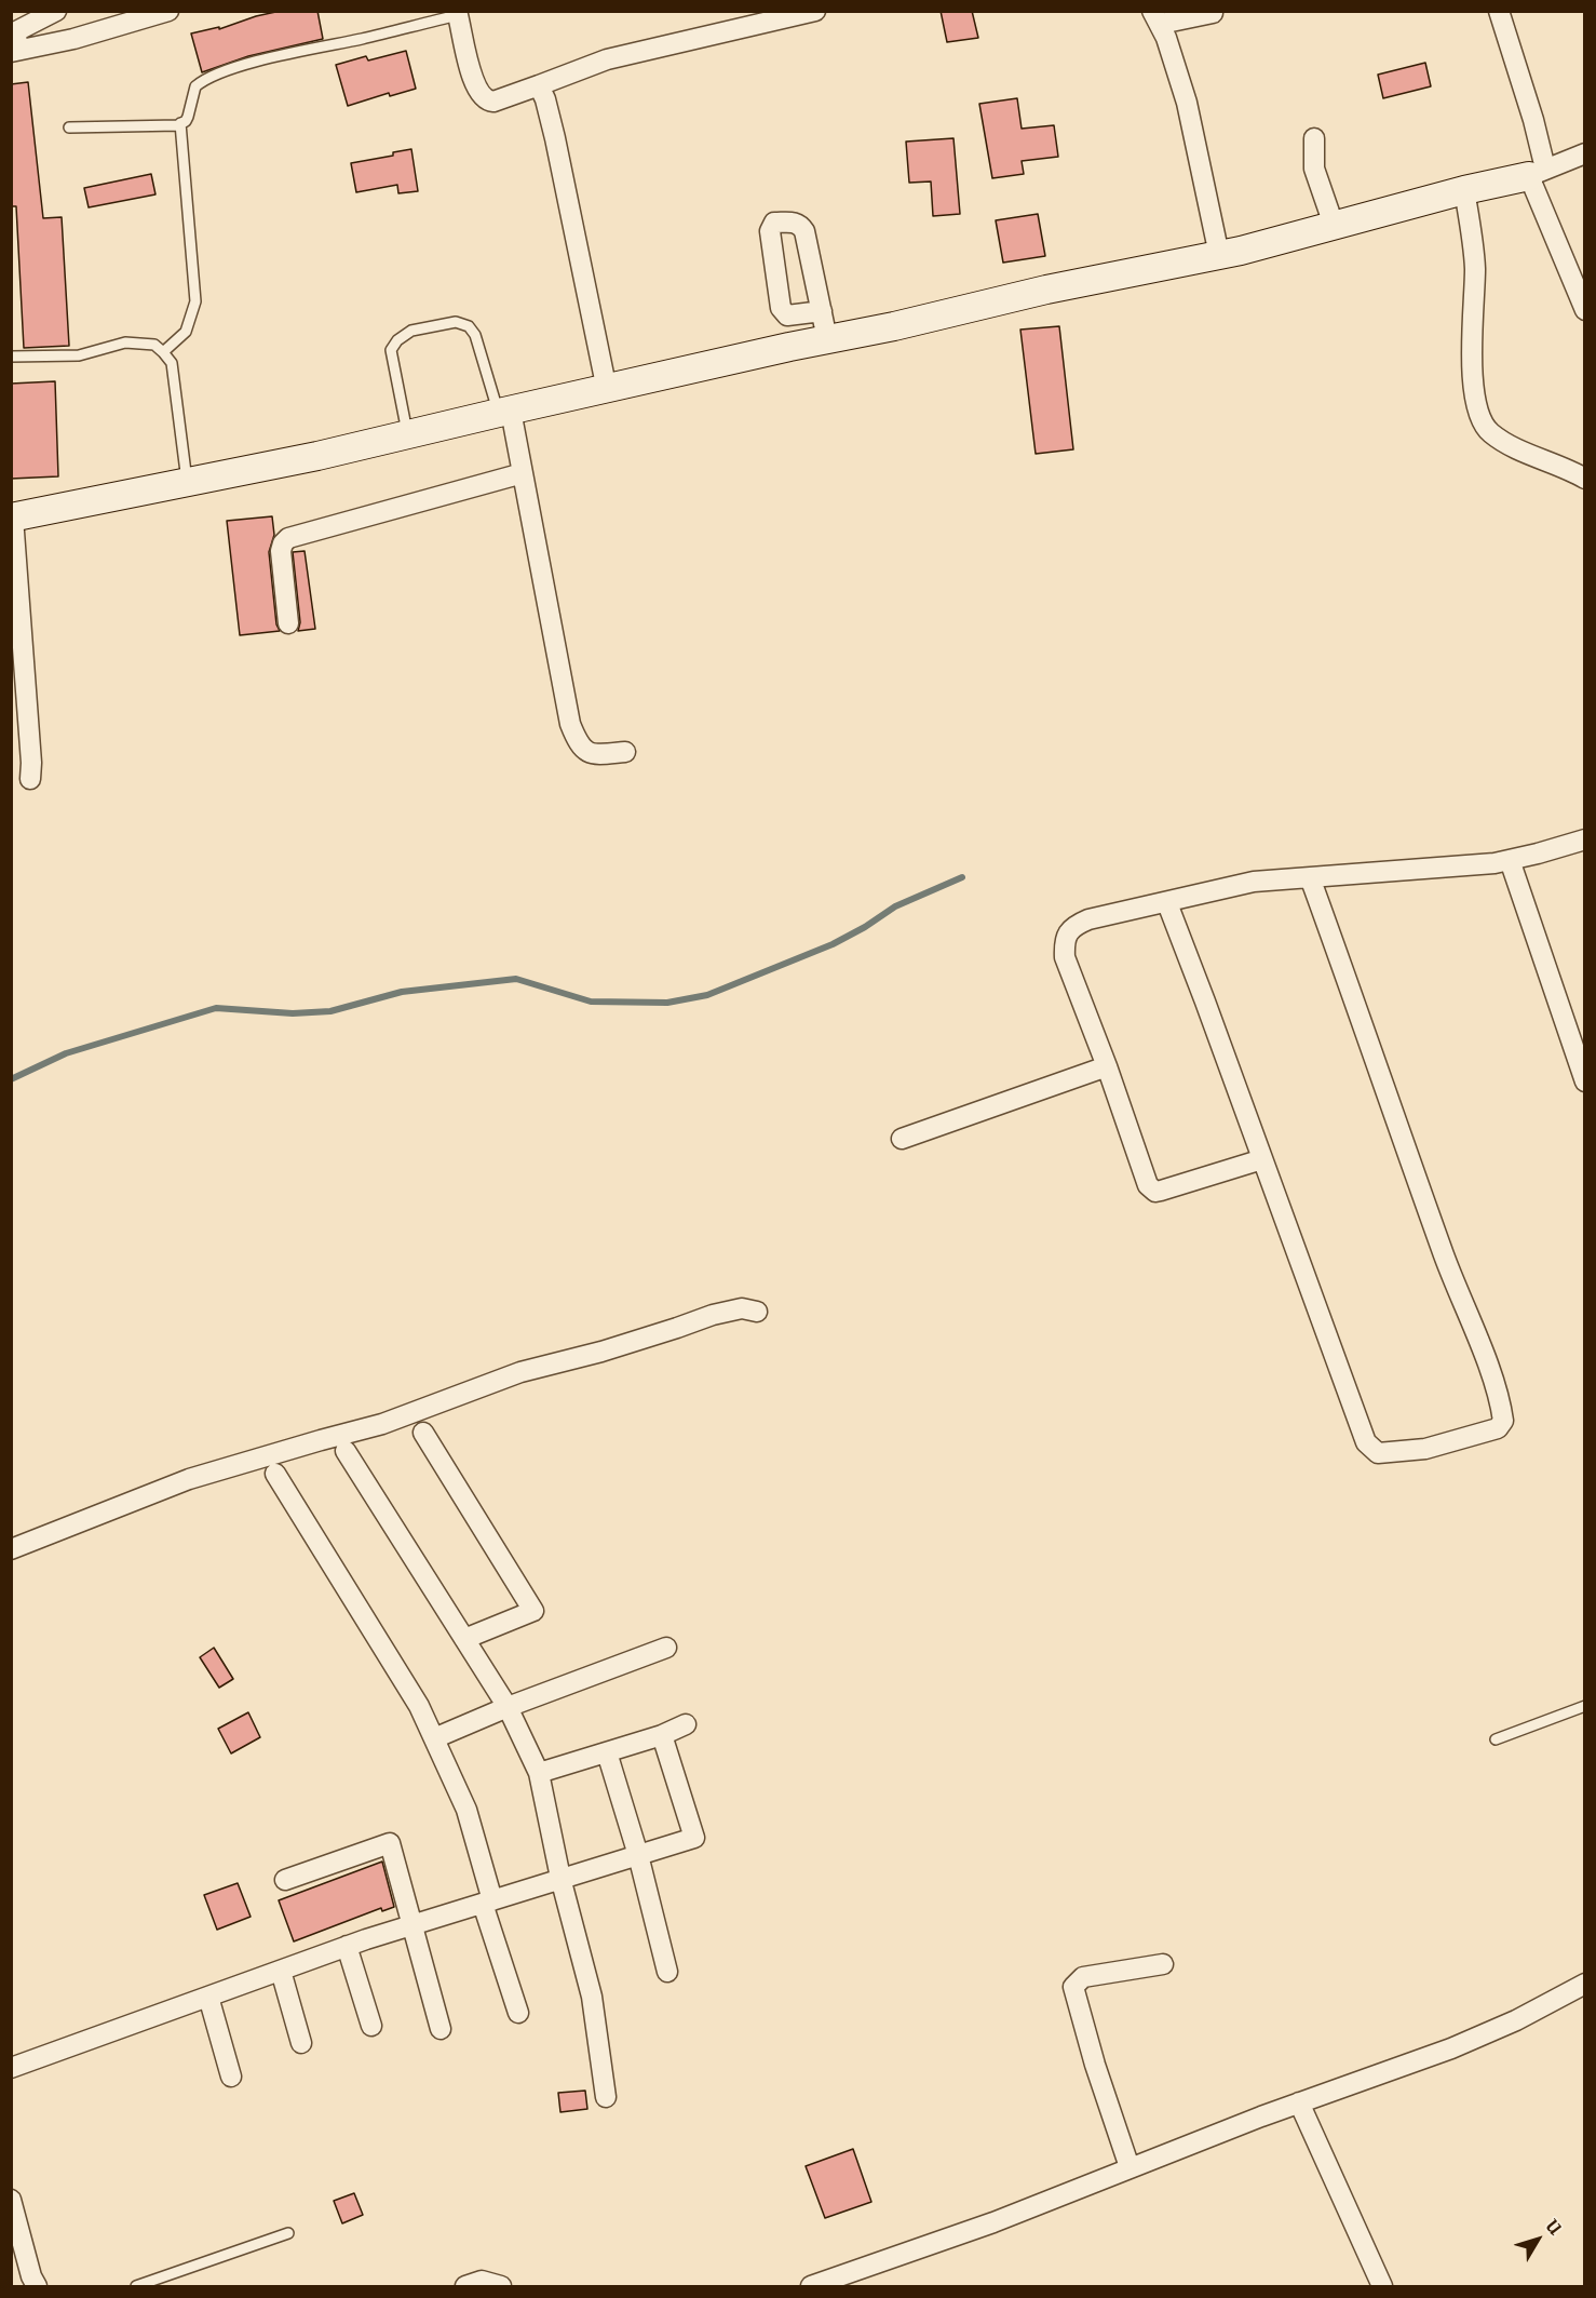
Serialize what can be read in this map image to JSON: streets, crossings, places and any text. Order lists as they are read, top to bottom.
{
  "north": "top right"
}
